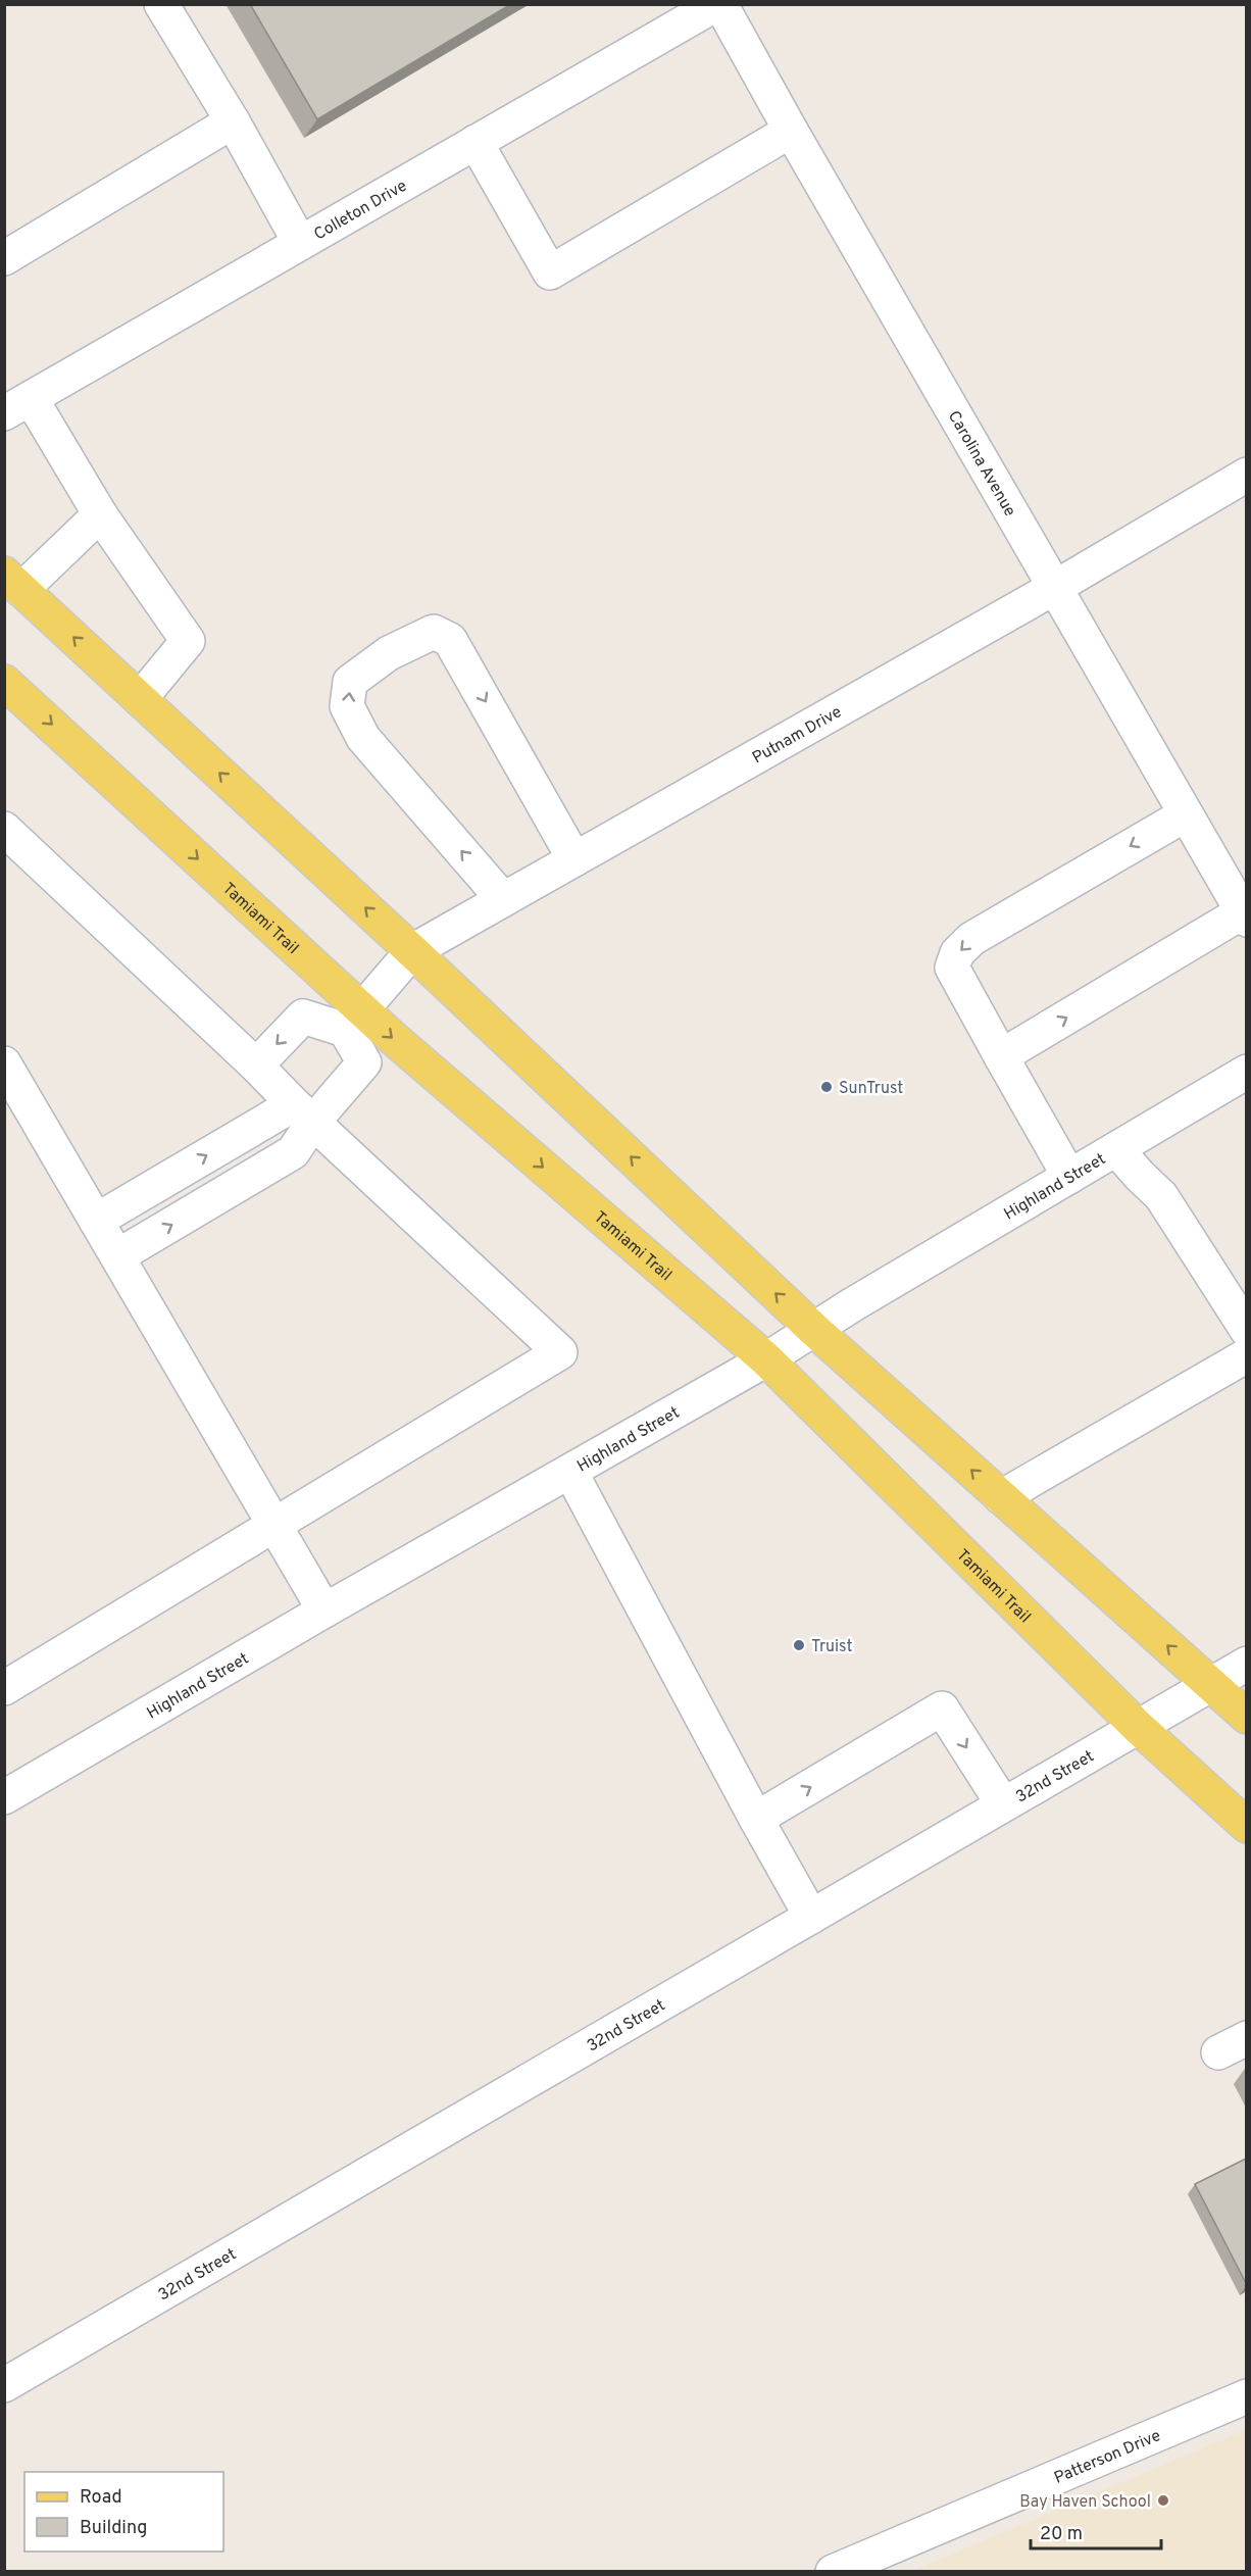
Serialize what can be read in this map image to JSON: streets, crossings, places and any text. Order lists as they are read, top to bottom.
{
  "streets": {
    "main road": ["Tamiami Trail"],
    "street": [
      "Colleton Drive",
      "Carolina Avenue",
      "Putnam Drive",
      "Highland Street",
      "32nd Street",
      "Patterson Drive"
    ]
  },
  "crossings": [
    ["Carolina Avenue", "Putnam Drive"],
    ["Putnam Drive", "Tamiami Trail"],
    ["Tamiami Trail", "Highland Street"],
    ["Tamiami Trail", "32nd Street"]
  ],
  "places": ["SunTrust", "Truist", "Bay Haven School"],
  "legend": ["Road", "Building"],
  "scale_bar": "20 m"
}
